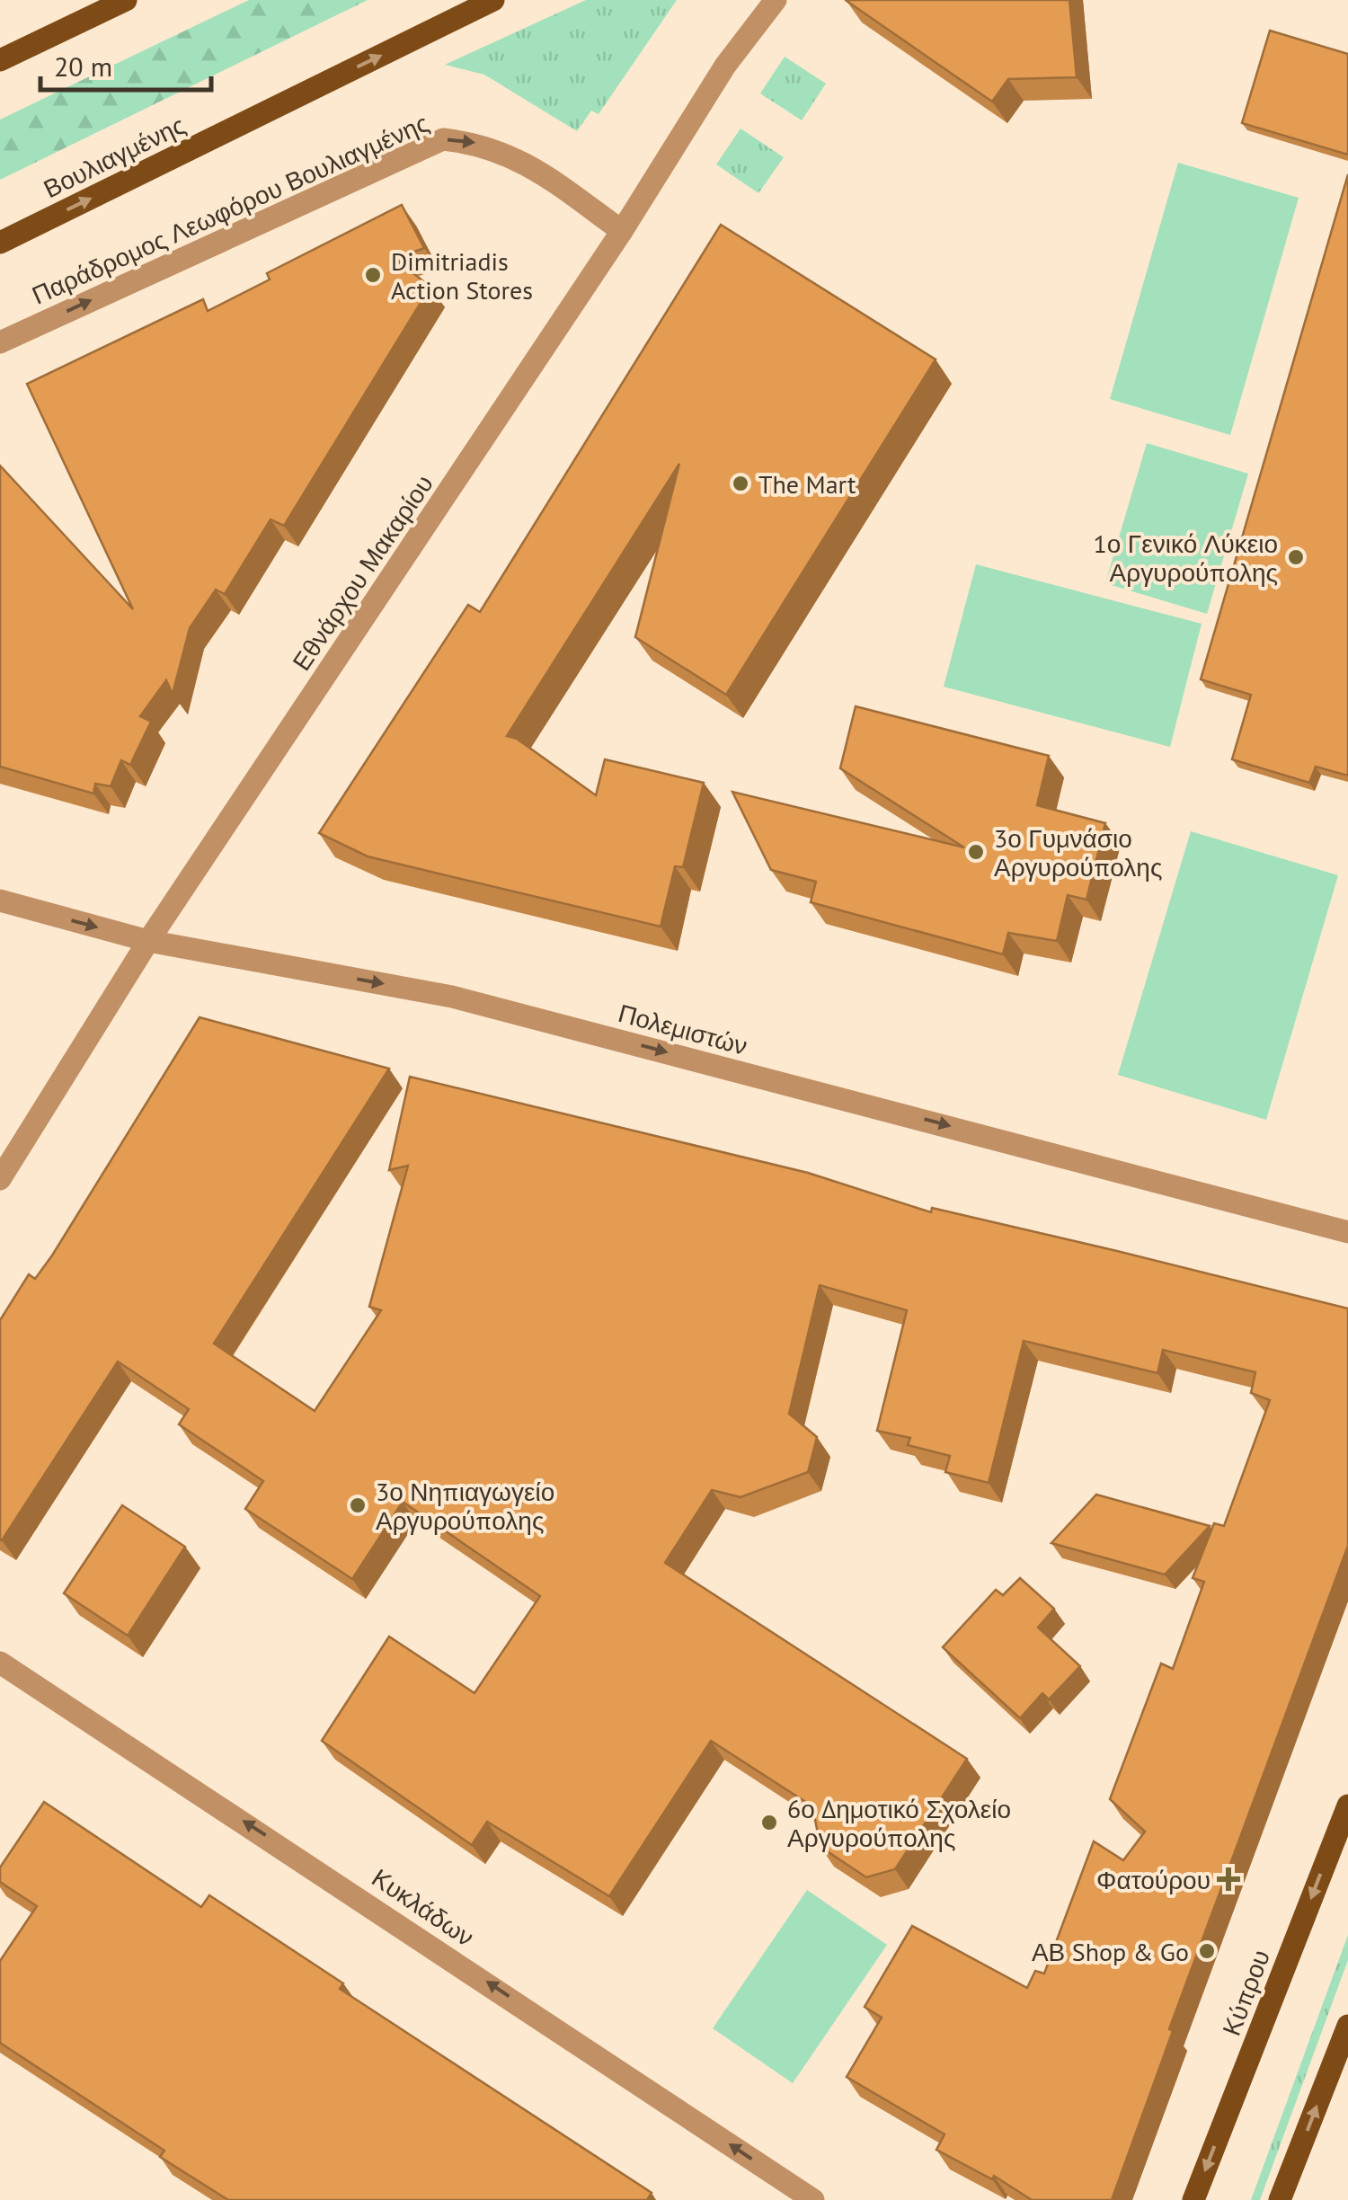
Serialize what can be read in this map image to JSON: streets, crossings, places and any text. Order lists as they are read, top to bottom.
{
  "streets": {
    "main road": ["Βουλιαγμένης", "Κύπρου"],
    "street": [
      "Παράδρομος Λεωφόρου Βουλιαγμένης",
      "Εθνάρχου Μακαρίου",
      "Πολεμιστών",
      "Κυκλάδων"
    ]
  },
  "crossings": [
    ["Παράδρομος Λεωφόρου Βουλιαγμένης", "Εθνάρχου Μακαρίου"],
    ["Εθνάρχου Μακαρίου", "Πολεμιστών"]
  ],
  "one_way": [
    "Βουλιαγμένης",
    "Παράδρομος Λεωφόρου Βουλιαγμένης",
    "Πολεμιστών",
    "Κυκλάδων"
  ],
  "places": {
    "other": [
      "Dimitriadis Action Stores",
      "The Mart",
      "1ο Γενικό Λύκειο Αργυρούπολης",
      "3ο Γυμνάσιο Αργυρούπολης",
      "3ο Νηπιαγωγείο Αργυρούπολης",
      "6ο Δημοτικό Σχολείο Αργυρούπολης",
      "ΑΒ Shop & Go"
    ],
    "health": ["Φατούρου"]
  },
  "scale_bar": "20 m"
}
